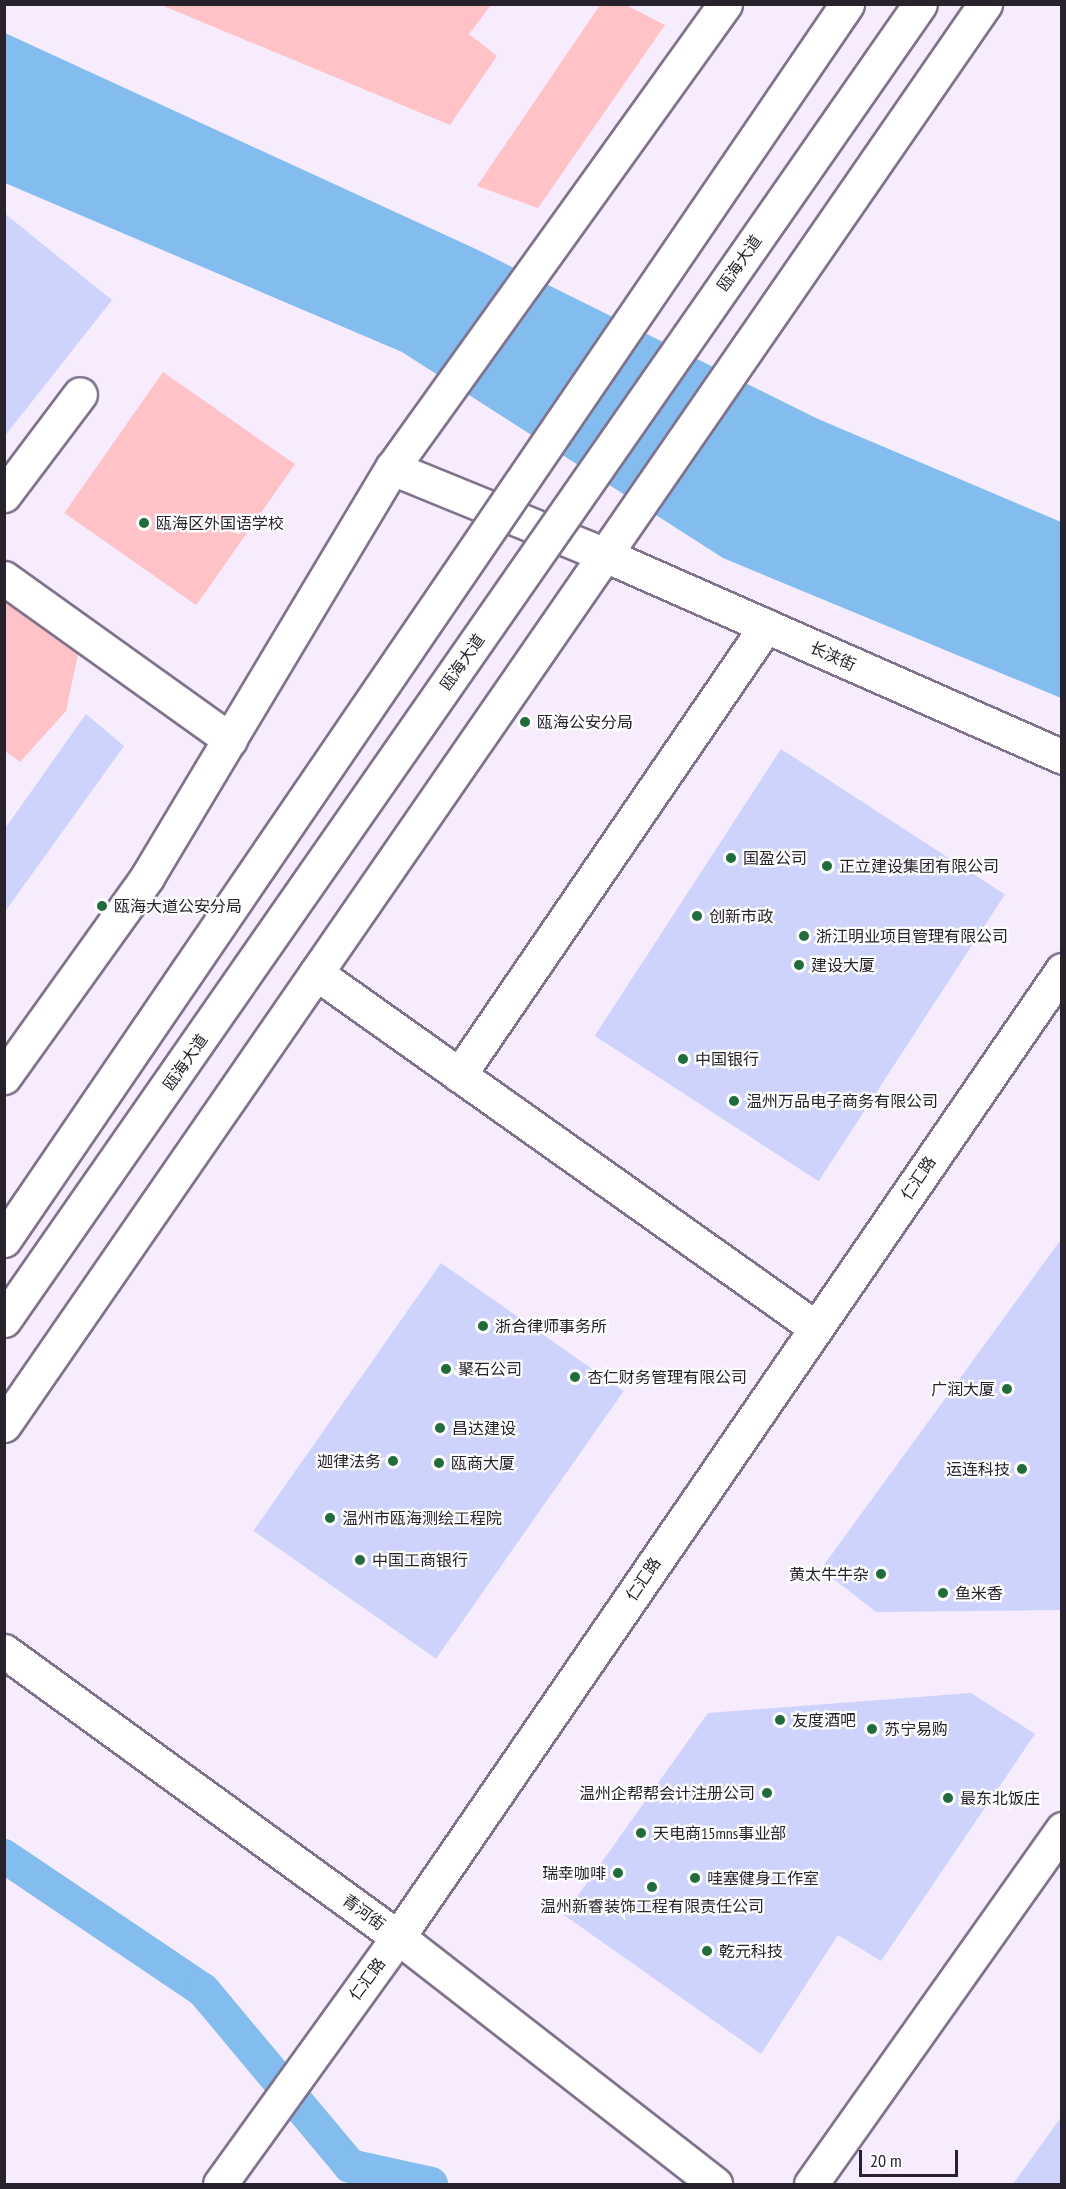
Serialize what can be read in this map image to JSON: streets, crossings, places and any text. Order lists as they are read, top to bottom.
{
  "streets": {
    "main road": [
      "瓯海大道",
      "长浃街",
      "仁汇路",
      "青河街"
    ]
  },
  "crossings": [
    ["仁汇路", "青河街"]
  ],
  "places": [
    "瓯海区外国语学校",
    "瓯海公安分局",
    "国盈公司",
    "正立建设集团有限公司",
    "瓯海大道公安分局",
    "创新市政",
    "浙江明业项目管理有限公司",
    "建设大厦",
    "中国银行",
    "温州万品电子商务有限公司",
    "浙合律师事务所",
    "聚石公司",
    "杏仁财务管理有限公司",
    "广润大厦",
    "昌达建设",
    "迦律法务",
    "瓯商大厦",
    "运连科技",
    "温州市瓯海测绘工程院",
    "中国工商银行",
    "黄太牛牛杂",
    "鱼米香",
    "友度酒吧",
    "苏宁易购",
    "温州企帮帮会计注册公司",
    "最东北饭庄",
    "天电商15mns事业部",
    "瑞幸咖啡",
    "哇塞健身工作室",
    "温州新睿装饰工程有限责任公司",
    "乾元科技"
  ],
  "scale_bar": "20 m"
}
